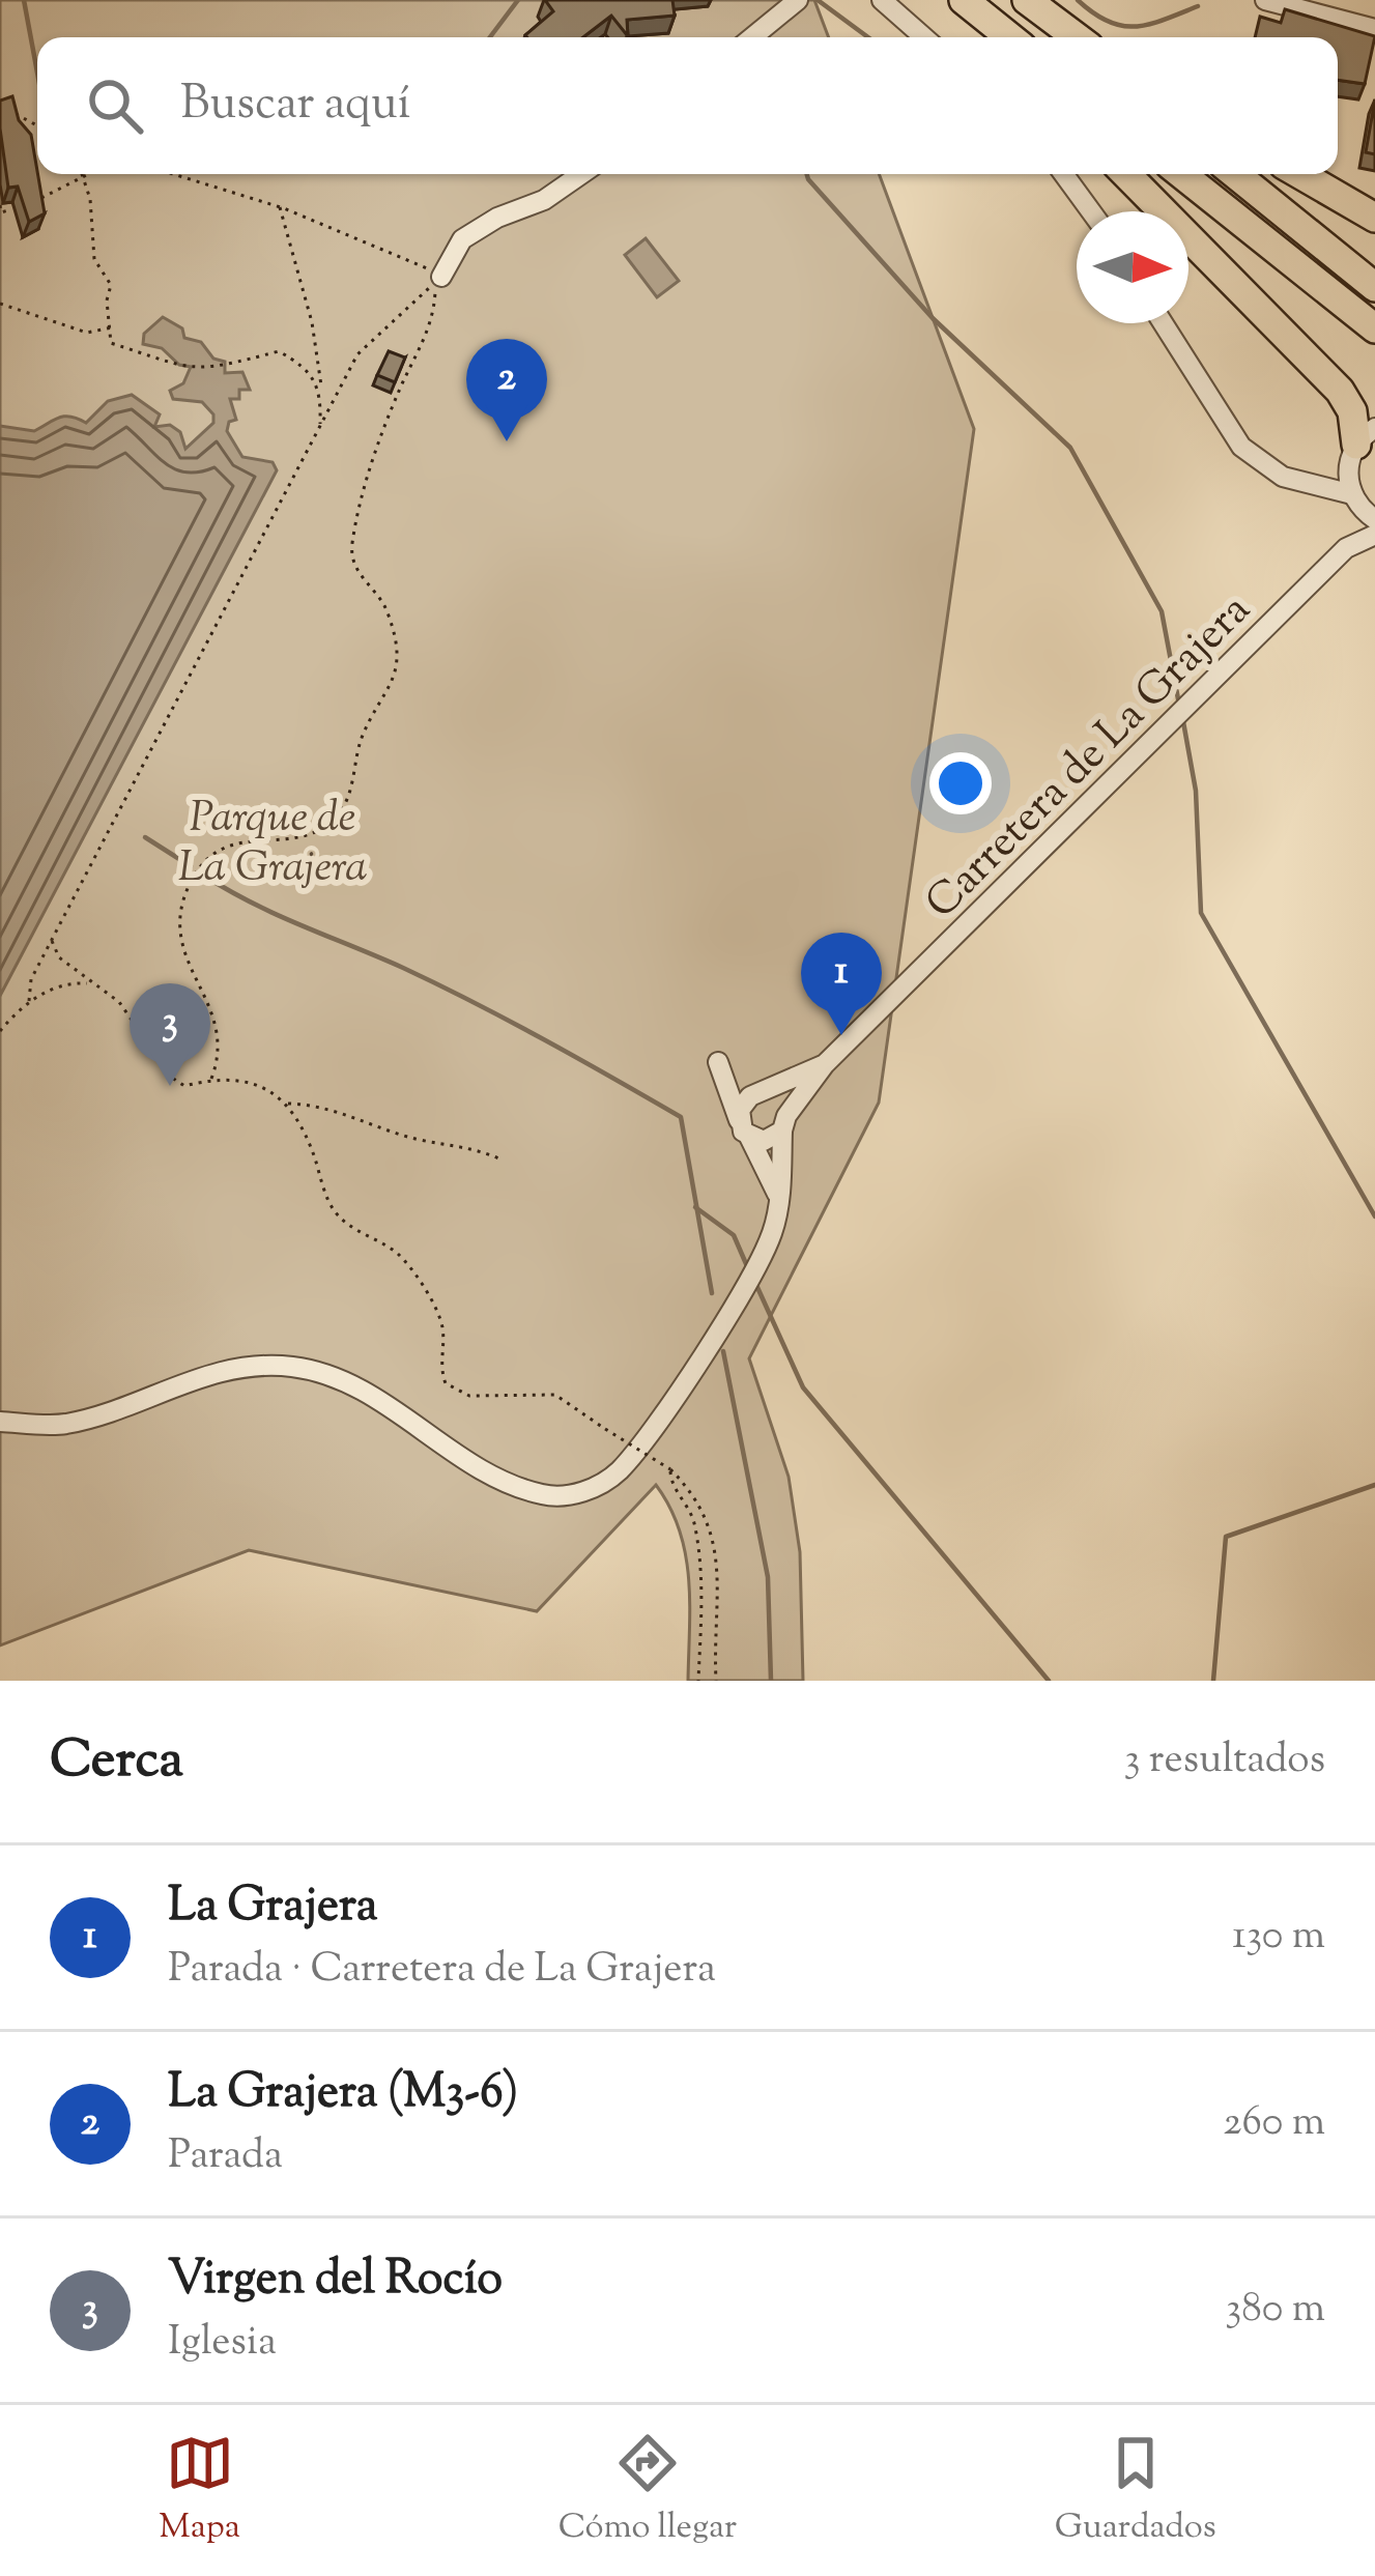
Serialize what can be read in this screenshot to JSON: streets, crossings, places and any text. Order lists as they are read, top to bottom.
{
  "streets": {
    "street": ["Carretera de La Grajera"]
  },
  "parks": ["Parque de La Grajera"],
  "north": "right",
  "page": {
    "search": "Buscar aquí",
    "pins": ["2", "1", "3"],
    "heading": ["Cerca", "3 resultados"],
    "list": [
      {
        "mark": "1",
        "name": "La Grajera",
        "note": "Parada · Carretera de La Grajera",
        "value": "130 m"
      },
      {
        "mark": "2",
        "name": "La Grajera (M3-6)",
        "note": "Parada",
        "value": "260 m"
      },
      {
        "mark": "3",
        "name": "Virgen del Rocío",
        "note": "Iglesia",
        "value": "380 m"
      }
    ],
    "nav": ["Mapa", "Cómo llegar", "Guardados"]
  }
}
